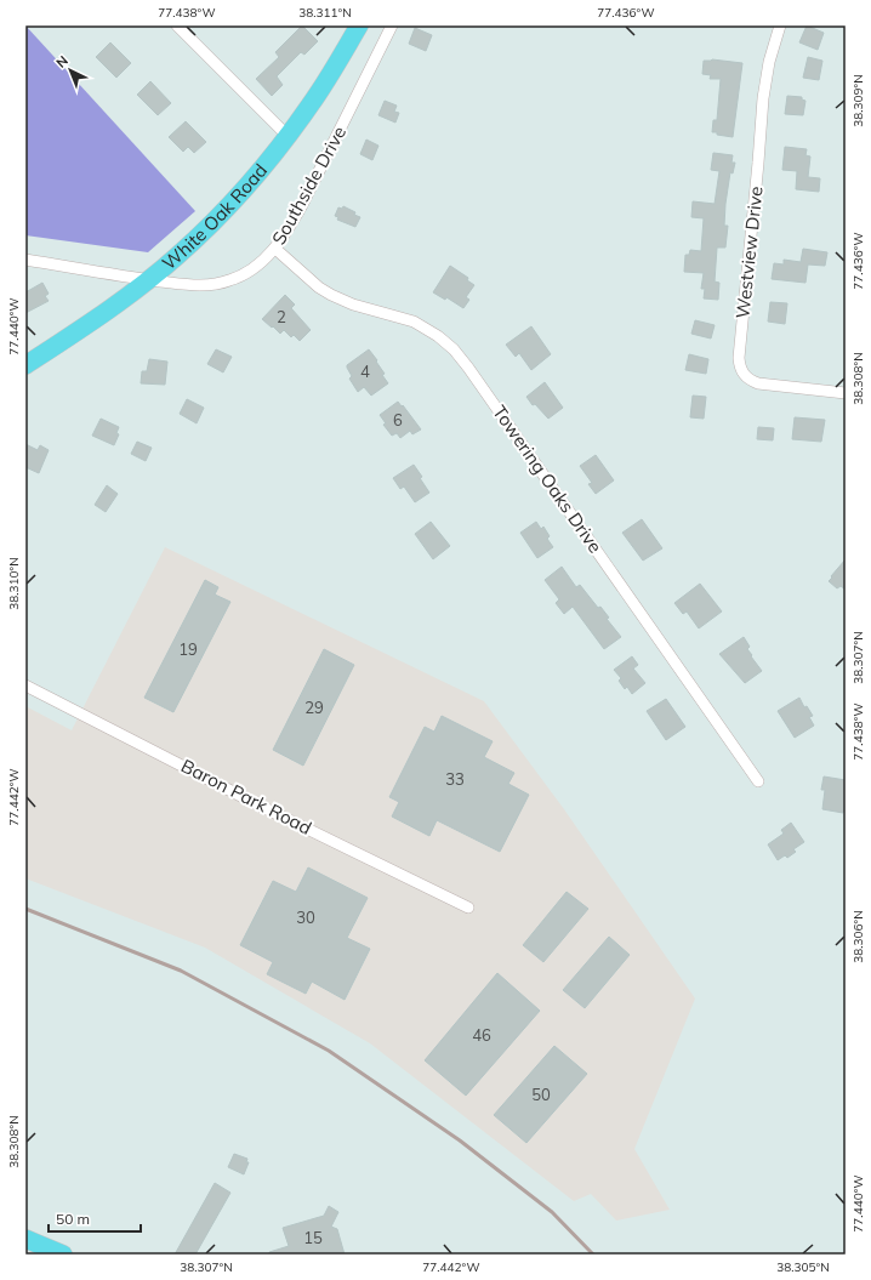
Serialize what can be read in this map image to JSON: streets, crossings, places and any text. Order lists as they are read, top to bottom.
{
  "streets": {
    "main road": ["White Oak Road"],
    "street": [
      "Southside Drive",
      "Westview Drive",
      "Towering Oaks Drive",
      "Baron Park Road"
    ]
  },
  "crossings": [
    ["Southside Drive", "White Oak Road"],
    ["Southside Drive", "Towering Oaks Drive"]
  ],
  "house_numbers": [
    "2",
    "4",
    "6",
    "19",
    "29",
    "33",
    "30",
    "46",
    "50",
    "15"
  ],
  "scale_bar": "50 m",
  "north": "top left",
  "coordinates": [
    "77.438°W",
    "38.311°N",
    "77.436°W",
    "38.309°N",
    "77.440°W",
    "38.308°N",
    "38.310°N",
    "38.307°N",
    "77.442°W",
    "38.306°N",
    "38.305°N"
  ]
}
